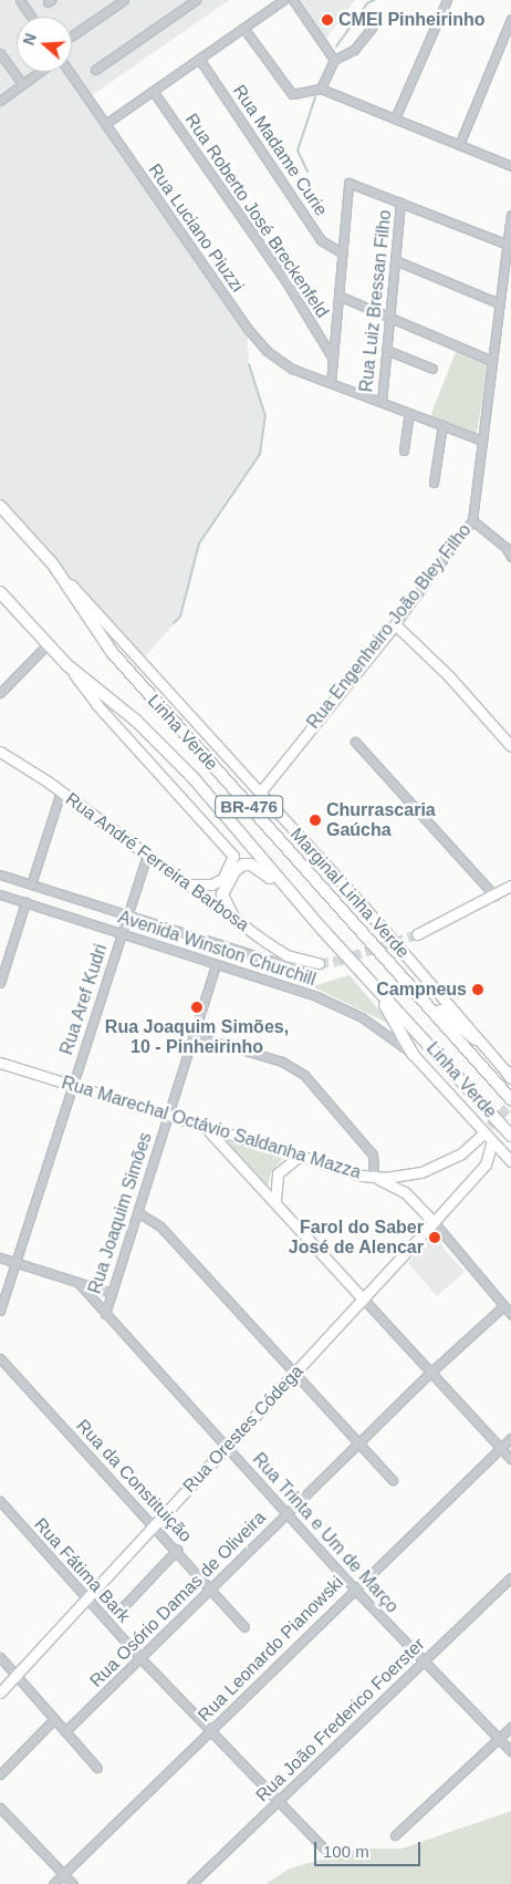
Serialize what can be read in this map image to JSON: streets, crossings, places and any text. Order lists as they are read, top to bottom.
{
  "streets": {
    "highway": ["Linha Verde", "BR-476"],
    "main road": [
      "Rua Engenheiro João Bley Filho",
      "Rua André Ferreira Barbosa",
      "Marginal Linha Verde",
      "Rua Marechal Octávio Saldanha Mazza",
      "Rua Orestes Códega"
    ],
    "street": [
      "Rua Madame Curie",
      "Rua Roberto José Breckenfeld",
      "Rua Luciano Piuzzi",
      "Rua Luiz Bressan Filho",
      "Avenida Winston Churchill",
      "Rua Aref Kudri",
      "Rua Joaquim Simões",
      "Rua da Constituição",
      "Rua Trinta e Um de Março",
      "Rua Fátima Bark",
      "Rua Osório Damas de Oliveira",
      "Rua Leonardo Pianowski",
      "Rua João Frederico Foerster"
    ]
  },
  "crossings": [
    ["Rua Luciano Piuzzi", "Rua Luiz Bressan Filho"],
    ["Rua Luciano Piuzzi", "Rua Engenheiro João Bley Filho"],
    ["Rua Engenheiro João Bley Filho", "Marginal Linha Verde"],
    ["Linha Verde", "Marginal Linha Verde"],
    ["Rua André Ferreira Barbosa", "Avenida Winston Churchill"],
    ["Rua André Ferreira Barbosa", "Rua Aref Kudri"],
    ["Avenida Winston Churchill", "Rua Aref Kudri"],
    ["Avenida Winston Churchill", "Rua Joaquim Simões"],
    ["Rua Aref Kudri", "Rua Marechal Octávio Saldanha Mazza"],
    ["Rua Marechal Octávio Saldanha Mazza", "Rua Joaquim Simões"],
    ["Rua Joaquim Simões", "Rua Trinta e Um de Março"],
    ["Rua Orestes Códega", "Rua da Constituição"],
    ["Rua Orestes Códega", "Rua Trinta e Um de Março"],
    ["Rua Orestes Códega", "Rua Fátima Bark"],
    ["Rua da Constituição", "Rua Osório Damas de Oliveira"],
    ["Rua Trinta e Um de Março", "Rua Osório Damas de Oliveira"],
    ["Rua Trinta e Um de Março", "Rua Leonardo Pianowski"],
    ["Rua Trinta e Um de Março", "Rua João Frederico Foerster"],
    ["Rua Fátima Bark", "Rua Osório Damas de Oliveira"],
    ["Rua Fátima Bark", "Rua Leonardo Pianowski"],
    ["Rua Fátima Bark", "Rua João Frederico Foerster"]
  ],
  "places": [
    "CMEI Pinheirinho",
    "Churrascaria Gaúcha",
    "Campneus",
    "Rua Joaquim Simões, 10 - Pinheirinho",
    "Farol do Saber José de Alencar"
  ],
  "scale_bar": "100 m",
  "north": "left"
}
